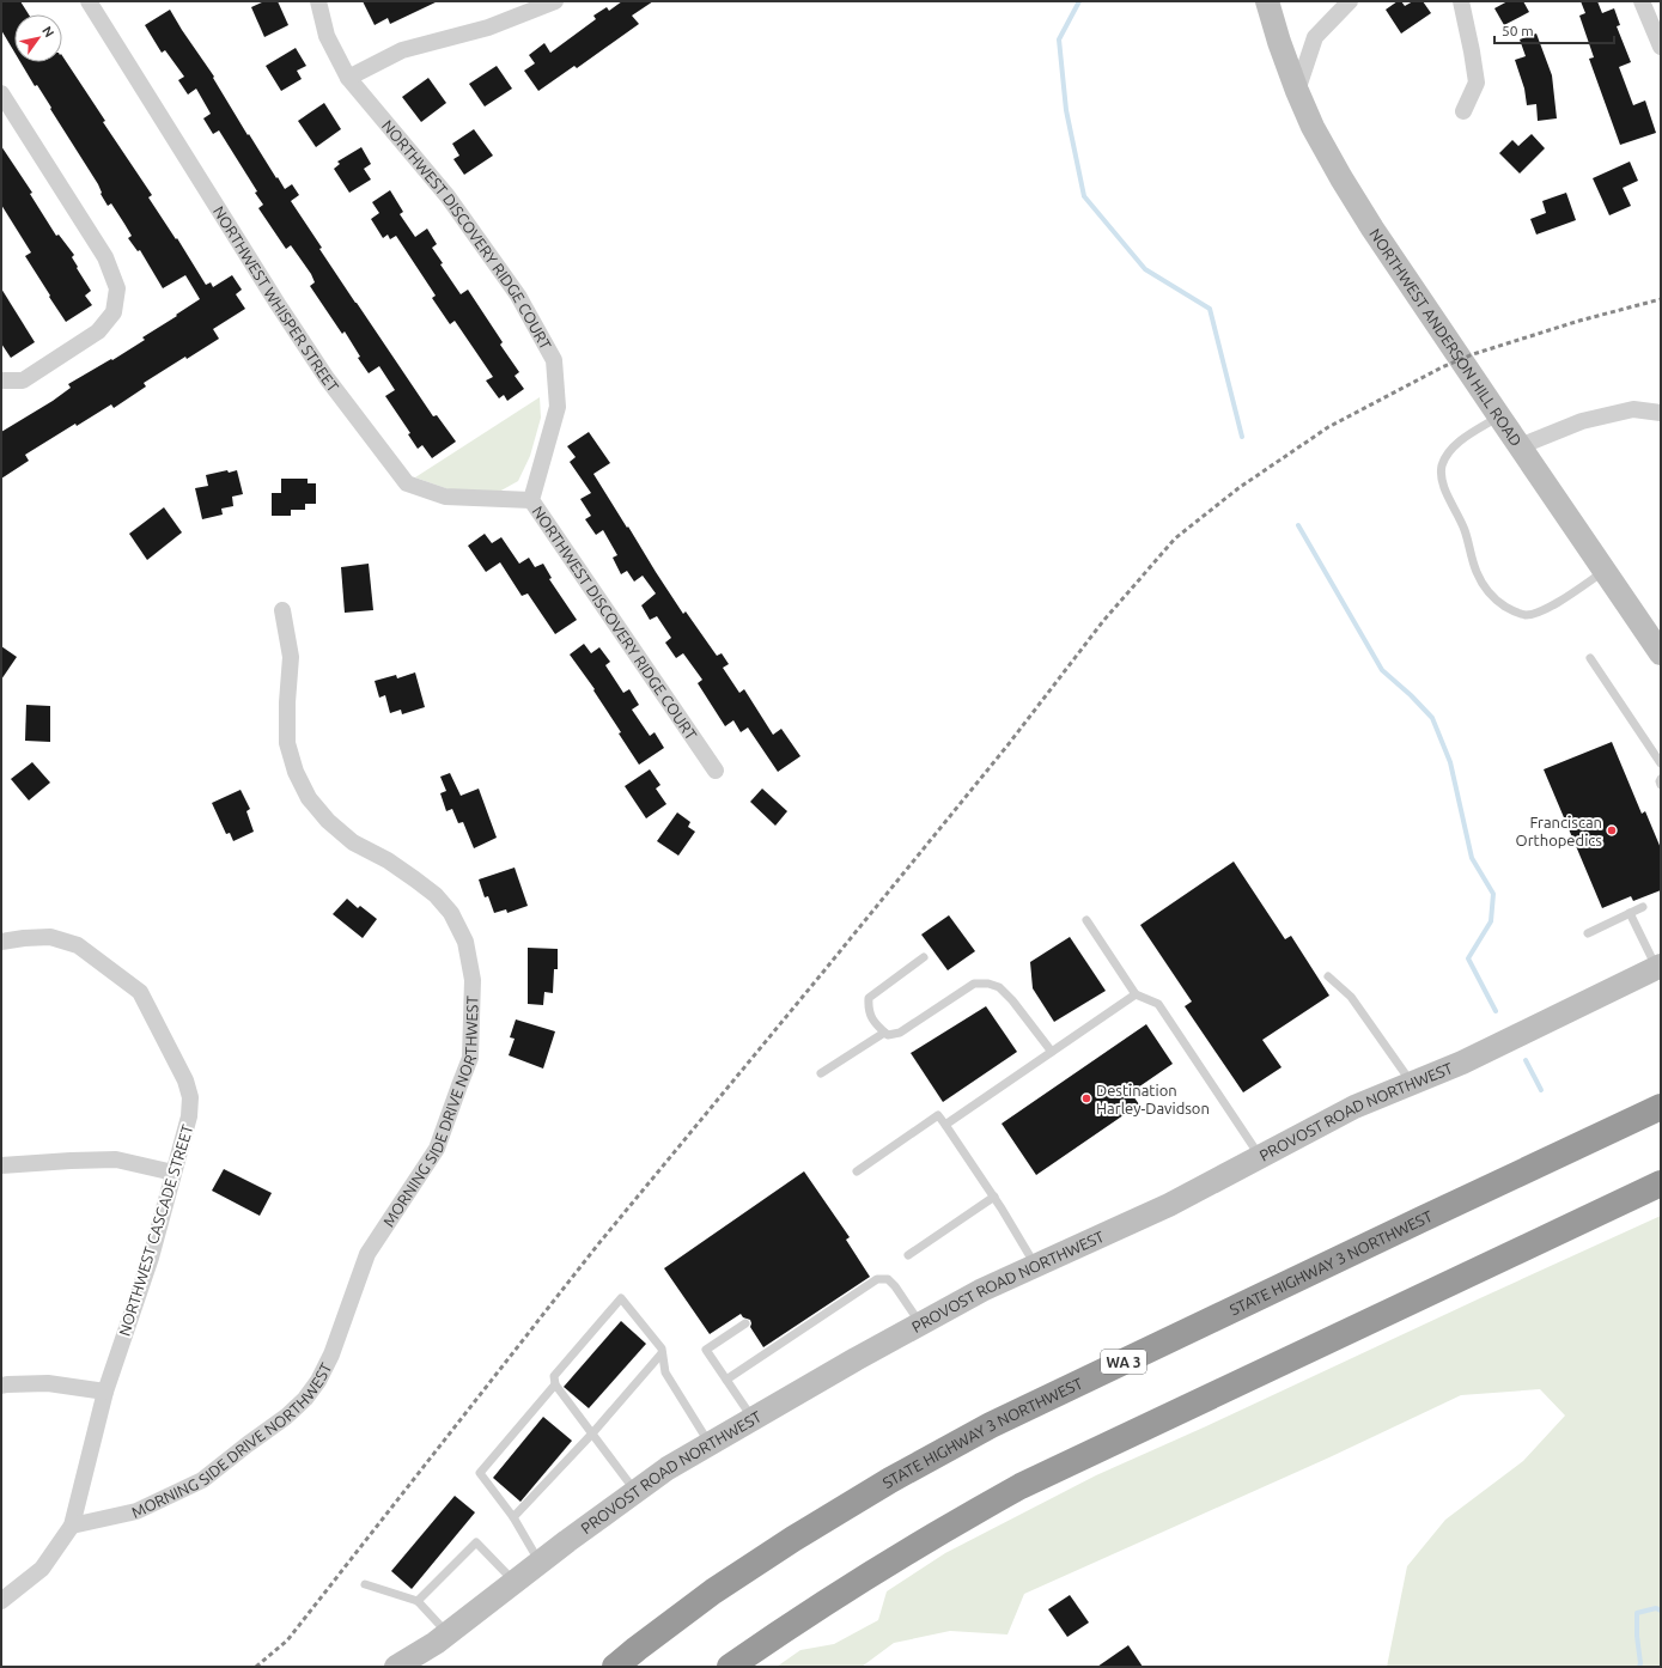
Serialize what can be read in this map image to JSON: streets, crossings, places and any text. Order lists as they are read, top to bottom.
{
  "streets": {
    "highway": ["STATE HIGHWAY 3 NORTHWEST", "WA 3"],
    "street": [
      "NORTHWEST DISCOVERY RIDGE COURT",
      "NORTHWEST WHISPER STREET",
      "NORTHWEST ANDERSON HILL ROAD",
      "MORNING SIDE DRIVE NORTHWEST",
      "PROVOST ROAD NORTHWEST",
      "NORTHWEST CASCADE STREET"
    ]
  },
  "crossings": [
    ["NORTHWEST DISCOVERY RIDGE COURT", "NORTHWEST WHISPER STREET"],
    ["MORNING SIDE DRIVE NORTHWEST", "NORTHWEST CASCADE STREET"]
  ],
  "places": ["Franciscan Orthopedics", "Destination Harley-Davidson"],
  "scale_bar": "50 m",
  "north": "top right"
}
